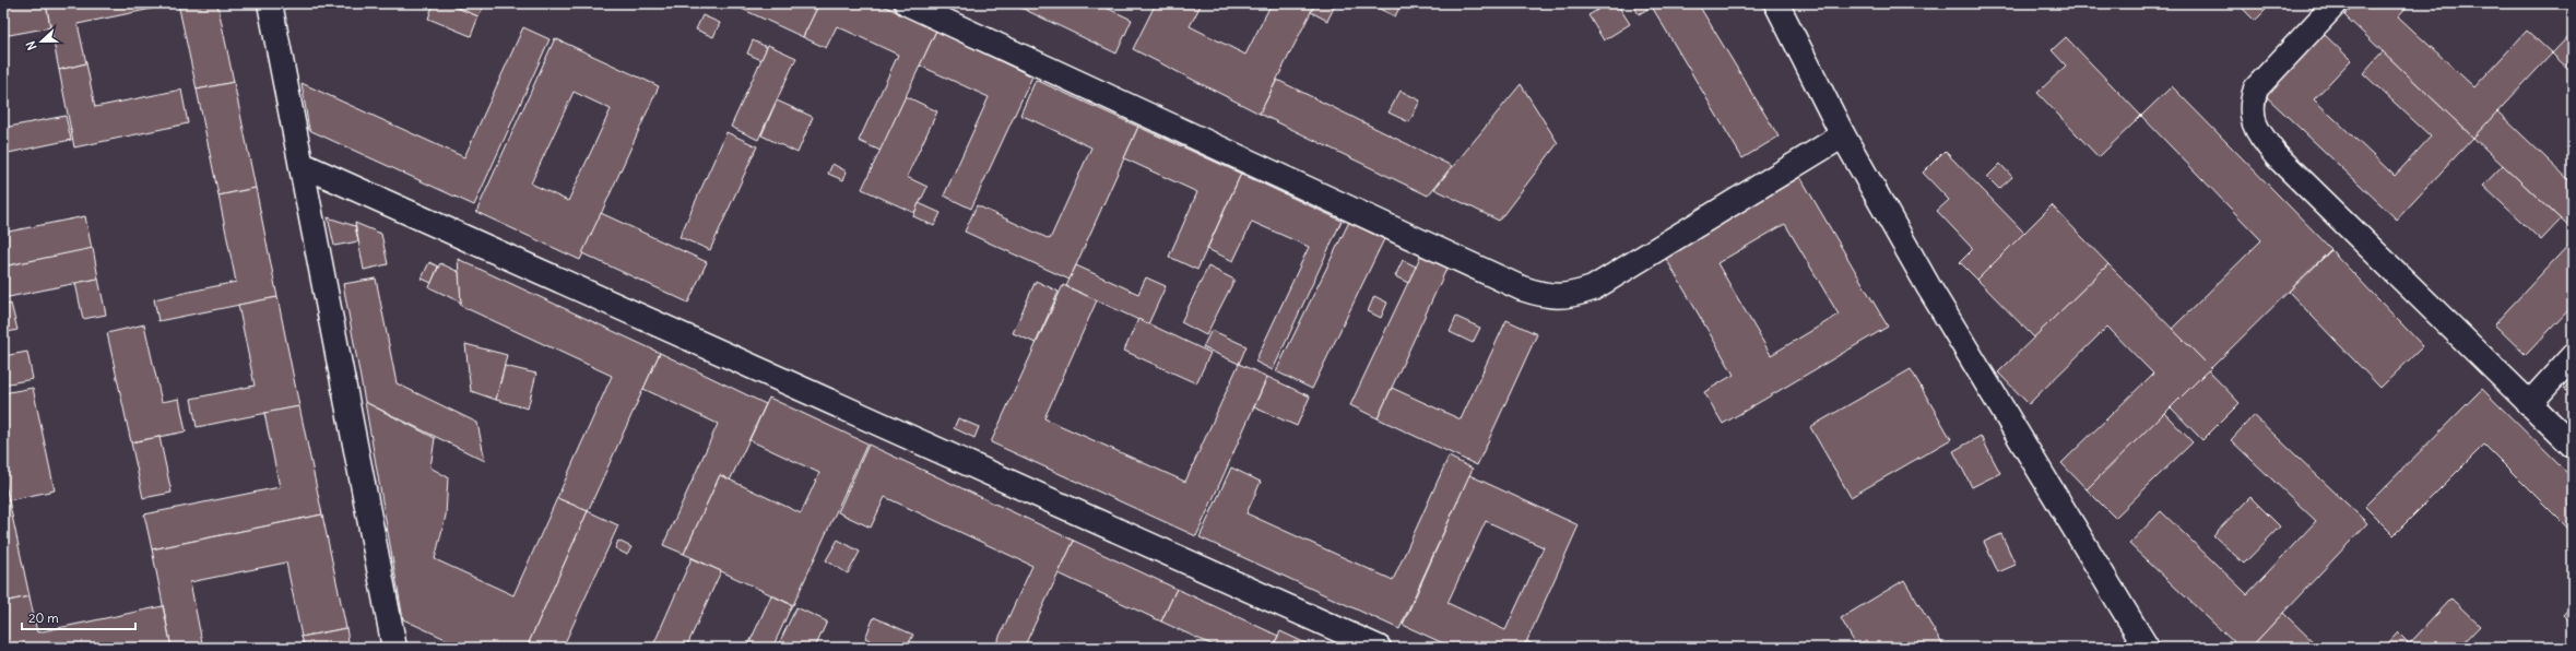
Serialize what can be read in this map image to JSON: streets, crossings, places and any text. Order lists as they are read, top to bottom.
{
  "scale_bar": "20 m",
  "north": "left"
}
